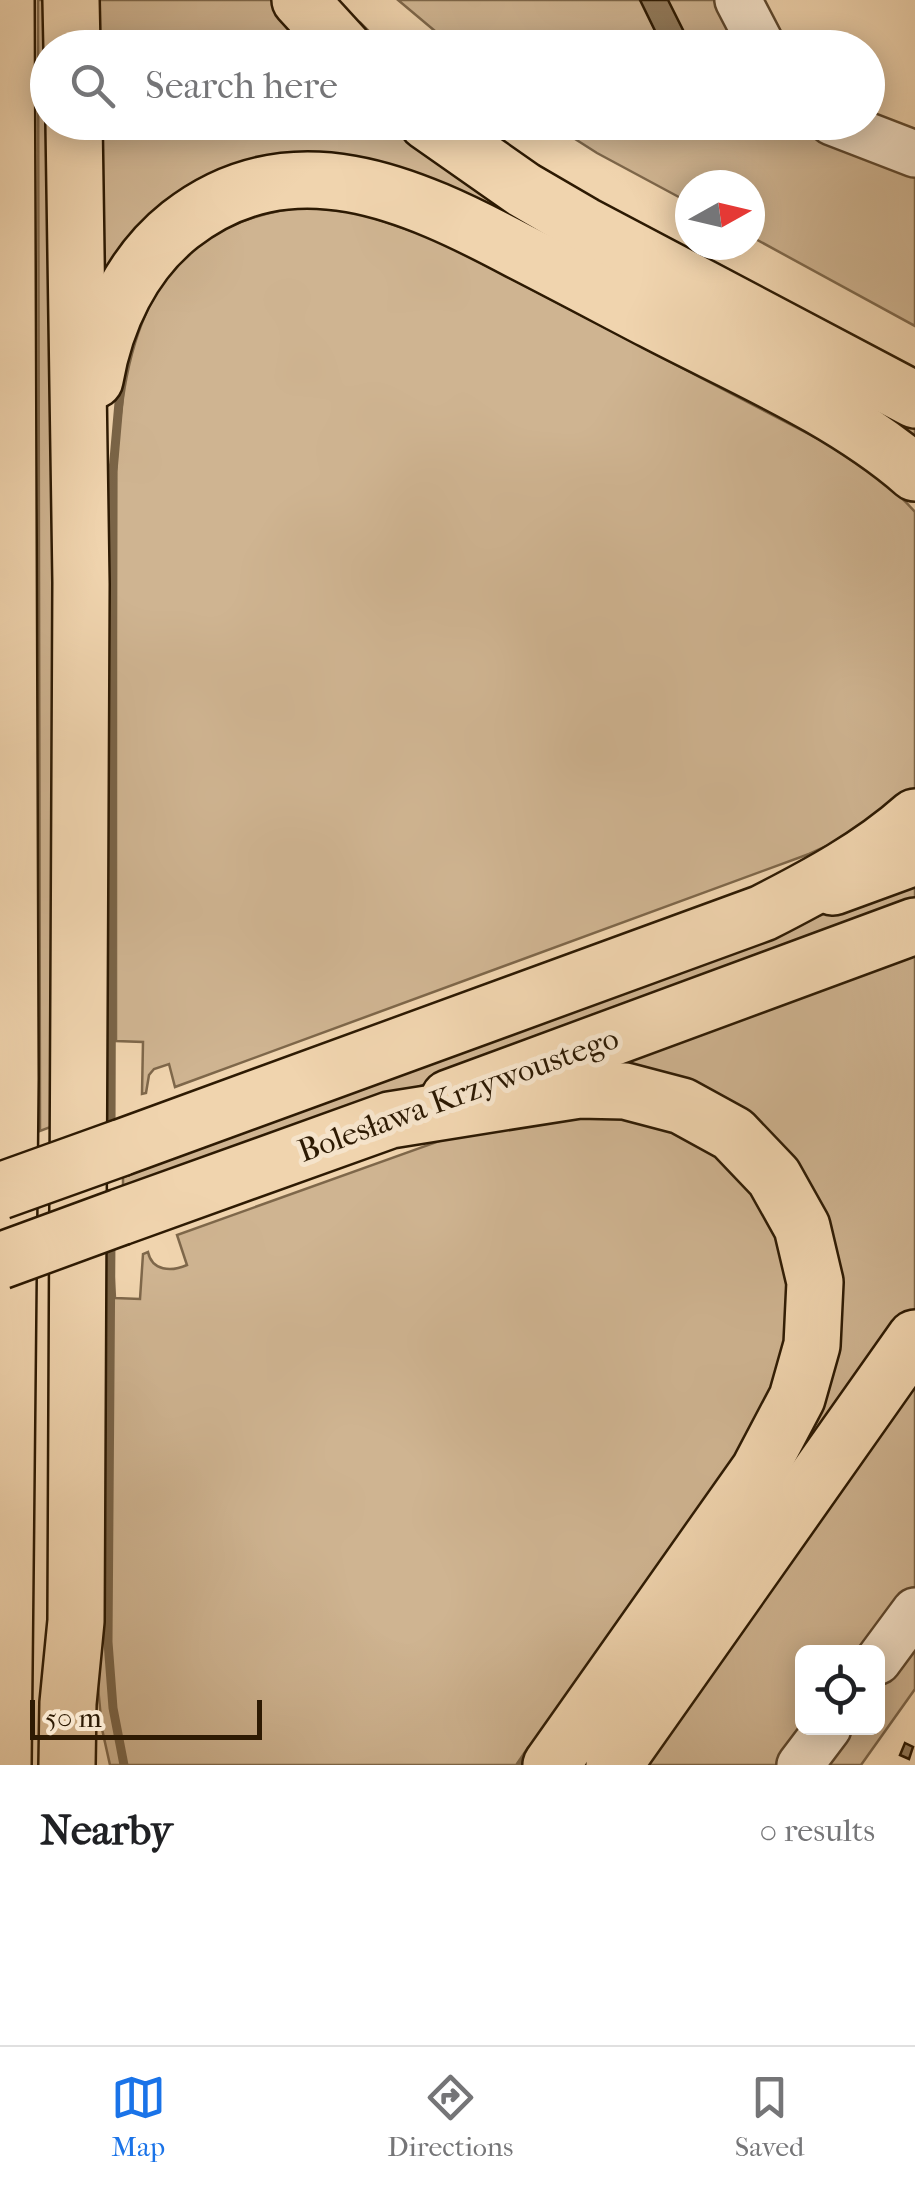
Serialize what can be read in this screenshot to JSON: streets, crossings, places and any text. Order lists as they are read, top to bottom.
{
  "streets": {
    "main road": ["Bolesława Krzywoustego"]
  },
  "scale_bar": "50 m",
  "north": "right",
  "page": {
    "search": "Search here",
    "scale": "50 m",
    "heading": ["Nearby", "0 results"],
    "nav": ["Map", "Directions", "Saved"]
  }
}
